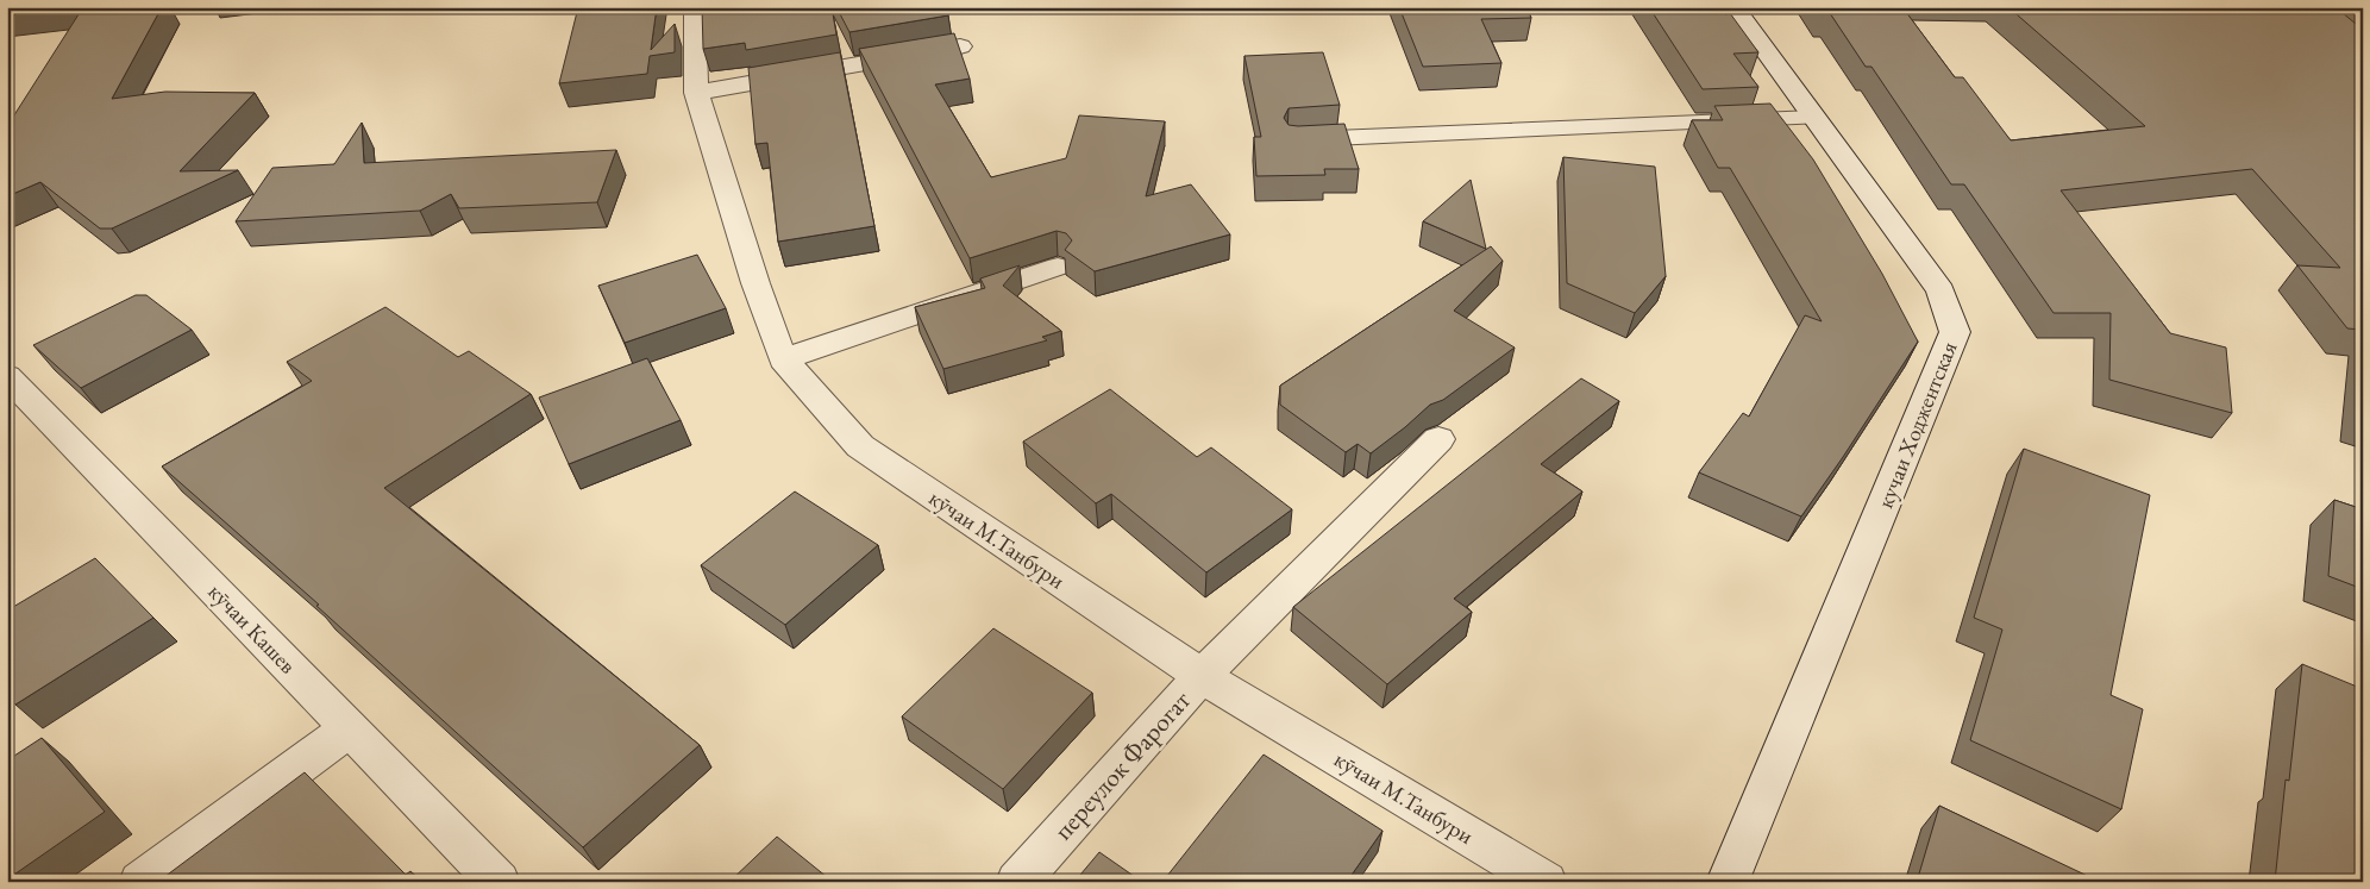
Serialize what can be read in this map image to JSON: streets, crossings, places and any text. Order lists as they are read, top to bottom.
{
  "streets": {
    "street": [
      "кучаи Ходжентская",
      "кӯчаи М.Танбури",
      "кӯчаи Кашев",
      "переулок Фарогат"
    ]
  },
  "crossings": [
    ["кӯчаи М.Танбури", "переулок Фарогат"]
  ]
}
